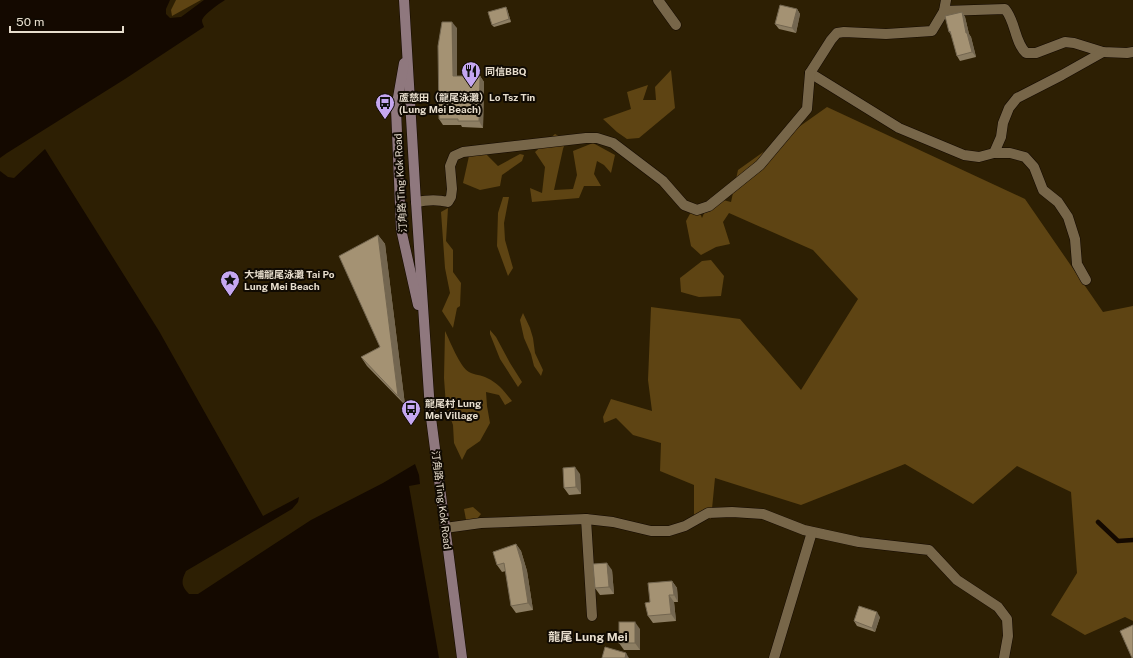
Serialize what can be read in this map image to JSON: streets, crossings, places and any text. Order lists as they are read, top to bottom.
{
  "streets": {
    "main road": ["汀角路 Ting Kok Road"]
  },
  "districts": ["龍尾 Lung Mei"],
  "places": {
    "restaurant": ["同信BBQ"],
    "bus stop": ["蘆慈田（龍尾泳灘）Lo Tsz Tin (Lung Mei Beach)", "龍尾村 Lung Mei Village"],
    "place": ["大埔龍尾泳灘 Tai Po Lung Mei Beach"]
  },
  "scale_bar": "50 m"
}
